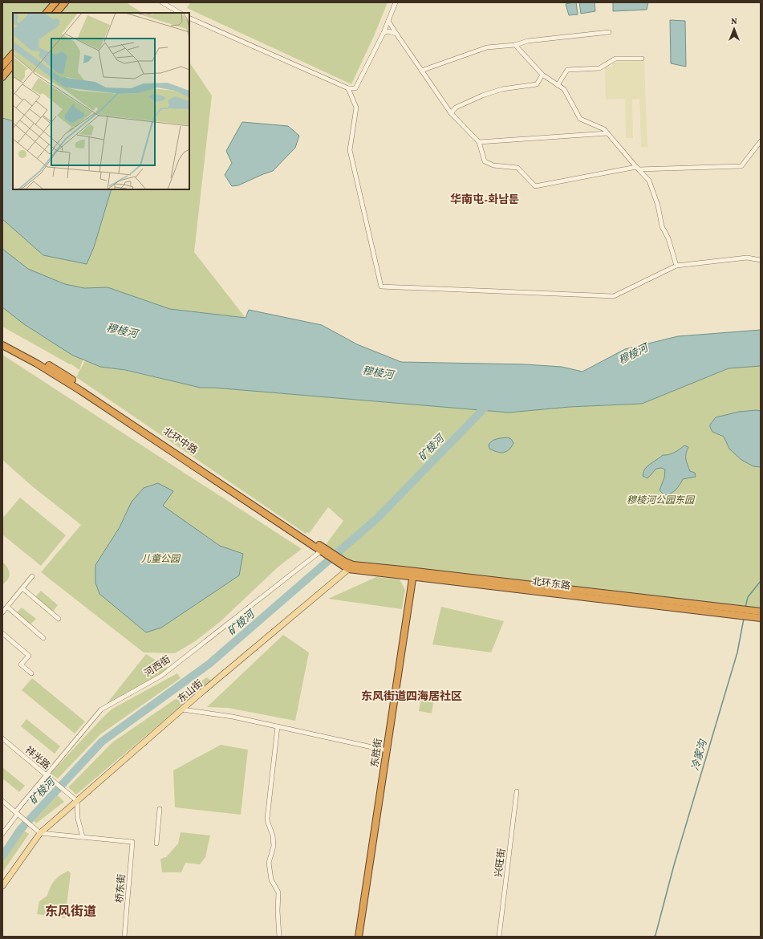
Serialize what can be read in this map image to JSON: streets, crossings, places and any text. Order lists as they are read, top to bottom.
{
  "streets": {
    "highway": ["北环中路", "北环东路", "东胜街"],
    "main road": ["东山街"],
    "street": [
      "河西街",
      "祥光路",
      "兴旺街",
      "桥东街"
    ]
  },
  "crossings": [
    ["北环中路", "北环东路"],
    ["北环中路", "河西街"],
    ["北环东路", "东山街"],
    ["北环东路", "东胜街"],
    ["河西街", "祥光路"],
    ["东山街", "祥光路"]
  ],
  "districts": ["华南屯-화남툰", "东风街道四海居社区", "东风街道"],
  "water": ["穆棱河", "矿棱河", "冷家沟"],
  "parks": ["穆棱河公园东园", "儿童公园"],
  "north": "top"
}
